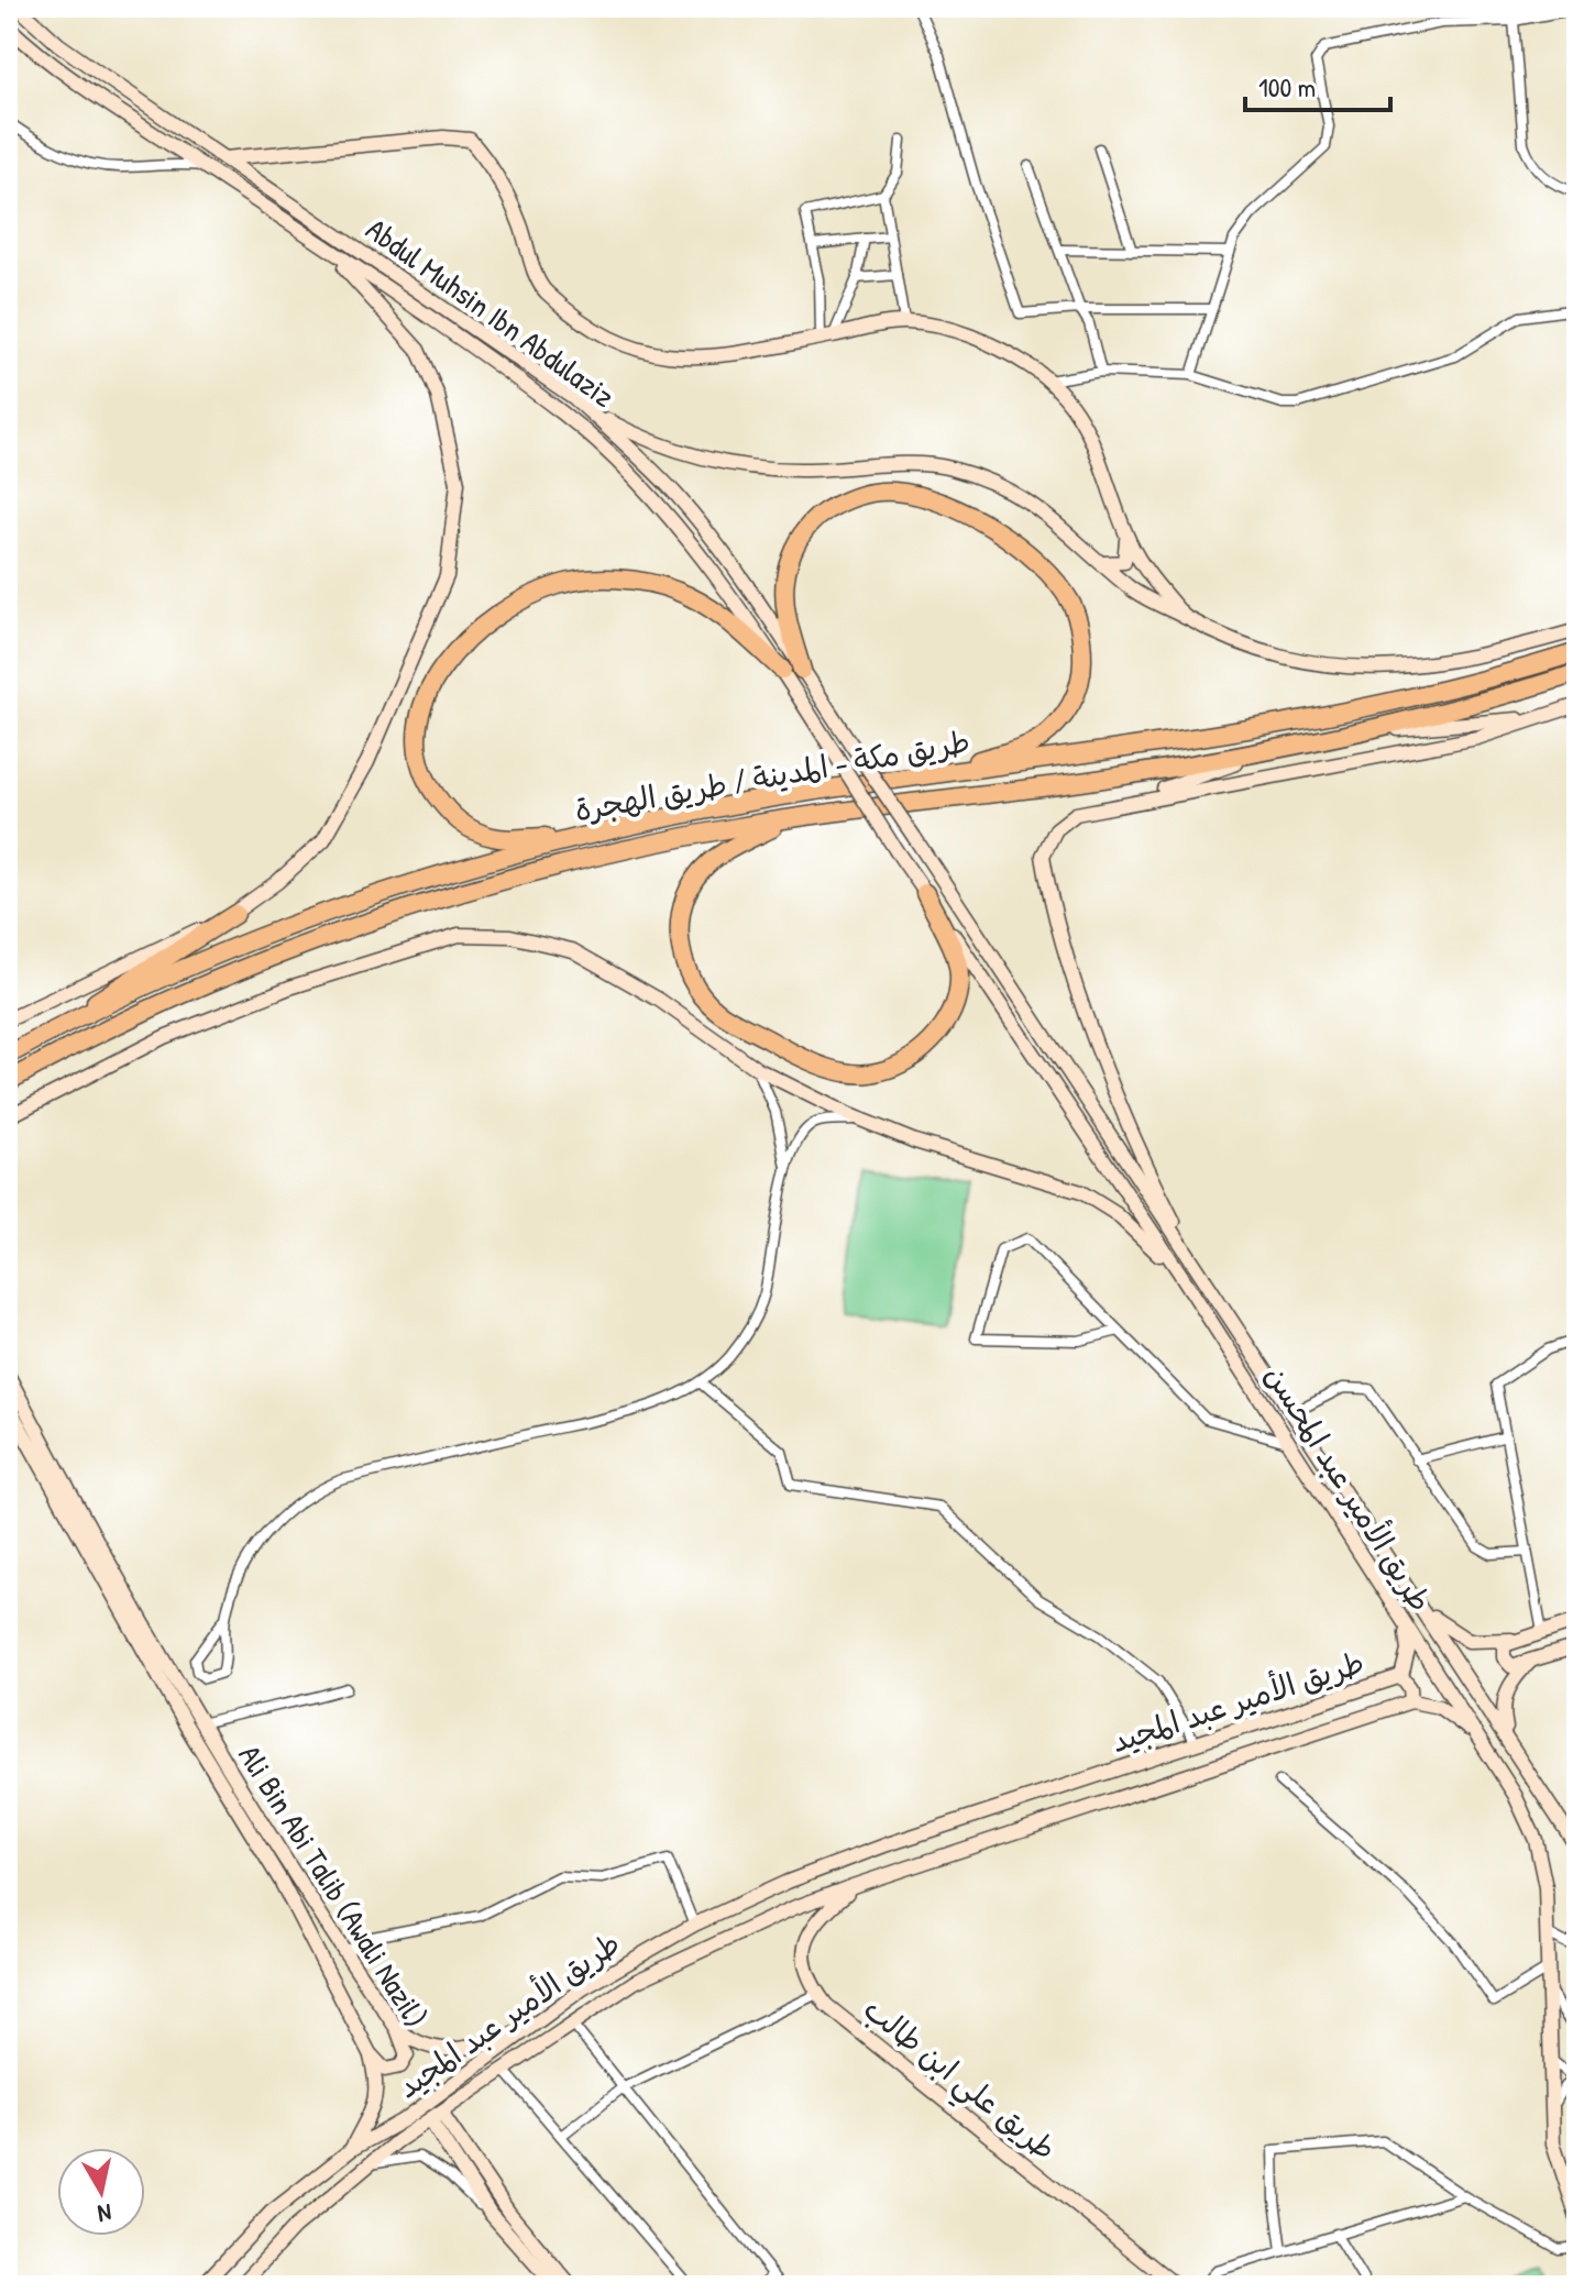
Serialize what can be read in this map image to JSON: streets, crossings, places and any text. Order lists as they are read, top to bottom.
{
  "streets": {
    "highway": ["طريق مكة - المدينة / طريق الهجرة"],
    "main road": [
      "Abdul Muhsin Ibn Abdulaziz",
      "طريق الأمير عبد المحسن",
      "طريق الأمير عبد المجيد",
      "Ali Bin Abi Talib (Awali Nazil)",
      "طريق علي ابن طالب"
    ]
  },
  "crossings": [
    ["Abdul Muhsin Ibn Abdulaziz", "طريق الأمير عبد المحسن"],
    ["طريق الأمير عبد المجيد", "طريق علي ابن طالب"]
  ],
  "scale_bar": "100 m",
  "north": "bottom"
}
